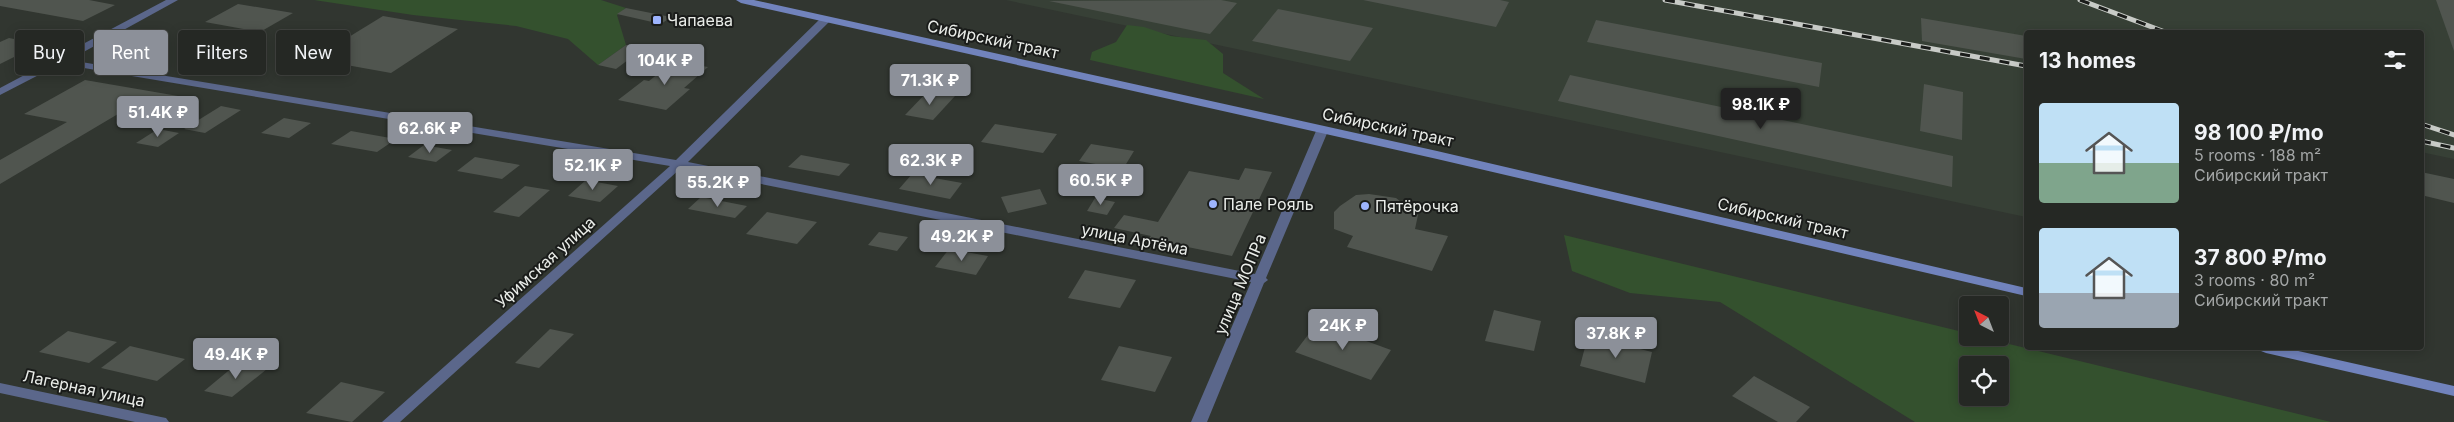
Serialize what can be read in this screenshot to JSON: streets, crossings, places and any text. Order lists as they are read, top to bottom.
{
  "streets": {
    "main road": ["Сибирский тракт"],
    "street": [
      "улица Артёма",
      "Уфимская улица",
      "улица МОПРа",
      "Лагерная улица"
    ]
  },
  "crossings": [
    ["Сибирский тракт", "Уфимская улица"],
    ["Сибирский тракт", "улица МОПРа"],
    ["улица Артёма", "Уфимская улица"],
    ["улица Артёма", "улица МОПРа"]
  ],
  "places": {
    "transit": ["Чапаева"],
    "other": ["Пале Рояль", "Пятёрочка"]
  },
  "north": "top left",
  "page": {
    "chip": [
      "Buy",
      "Rent",
      "Filters",
      "New"
    ],
    "heading": "13 homes",
    "price": [
      "104K ₽",
      "71.3K ₽",
      "98.1K ₽",
      "51.4K ₽",
      "62.6K ₽",
      "62.3K ₽",
      "52.1K ₽",
      "60.5K ₽",
      "55.2K ₽",
      "49.2K ₽",
      "24K ₽",
      "37.8K ₽",
      "49.4K ₽"
    ],
    "list": [
      {
        "name": "98 100 ₽/mo",
        "note": "5 rooms · 188 m² · Сибирский тракт"
      },
      {
        "name": "37 800 ₽/mo",
        "note": "3 rooms · 80 m² · Сибирский тракт"
      }
    ]
  }
}
